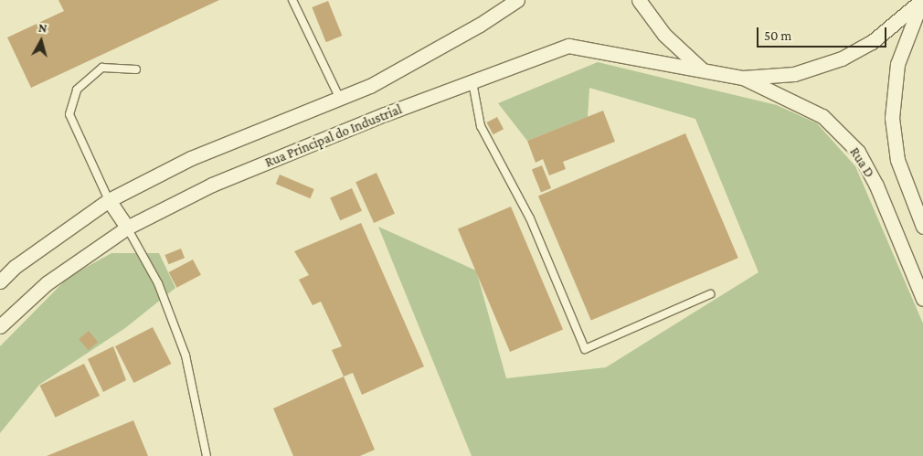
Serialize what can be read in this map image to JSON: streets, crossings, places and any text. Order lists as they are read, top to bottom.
{
  "streets": {
    "street": ["Rua Principal do Industrial", "Rua D"]
  },
  "crossings": [
    ["Rua Principal do Industrial", "Rua D"]
  ],
  "scale_bar": "50 m",
  "north": "top"
}
